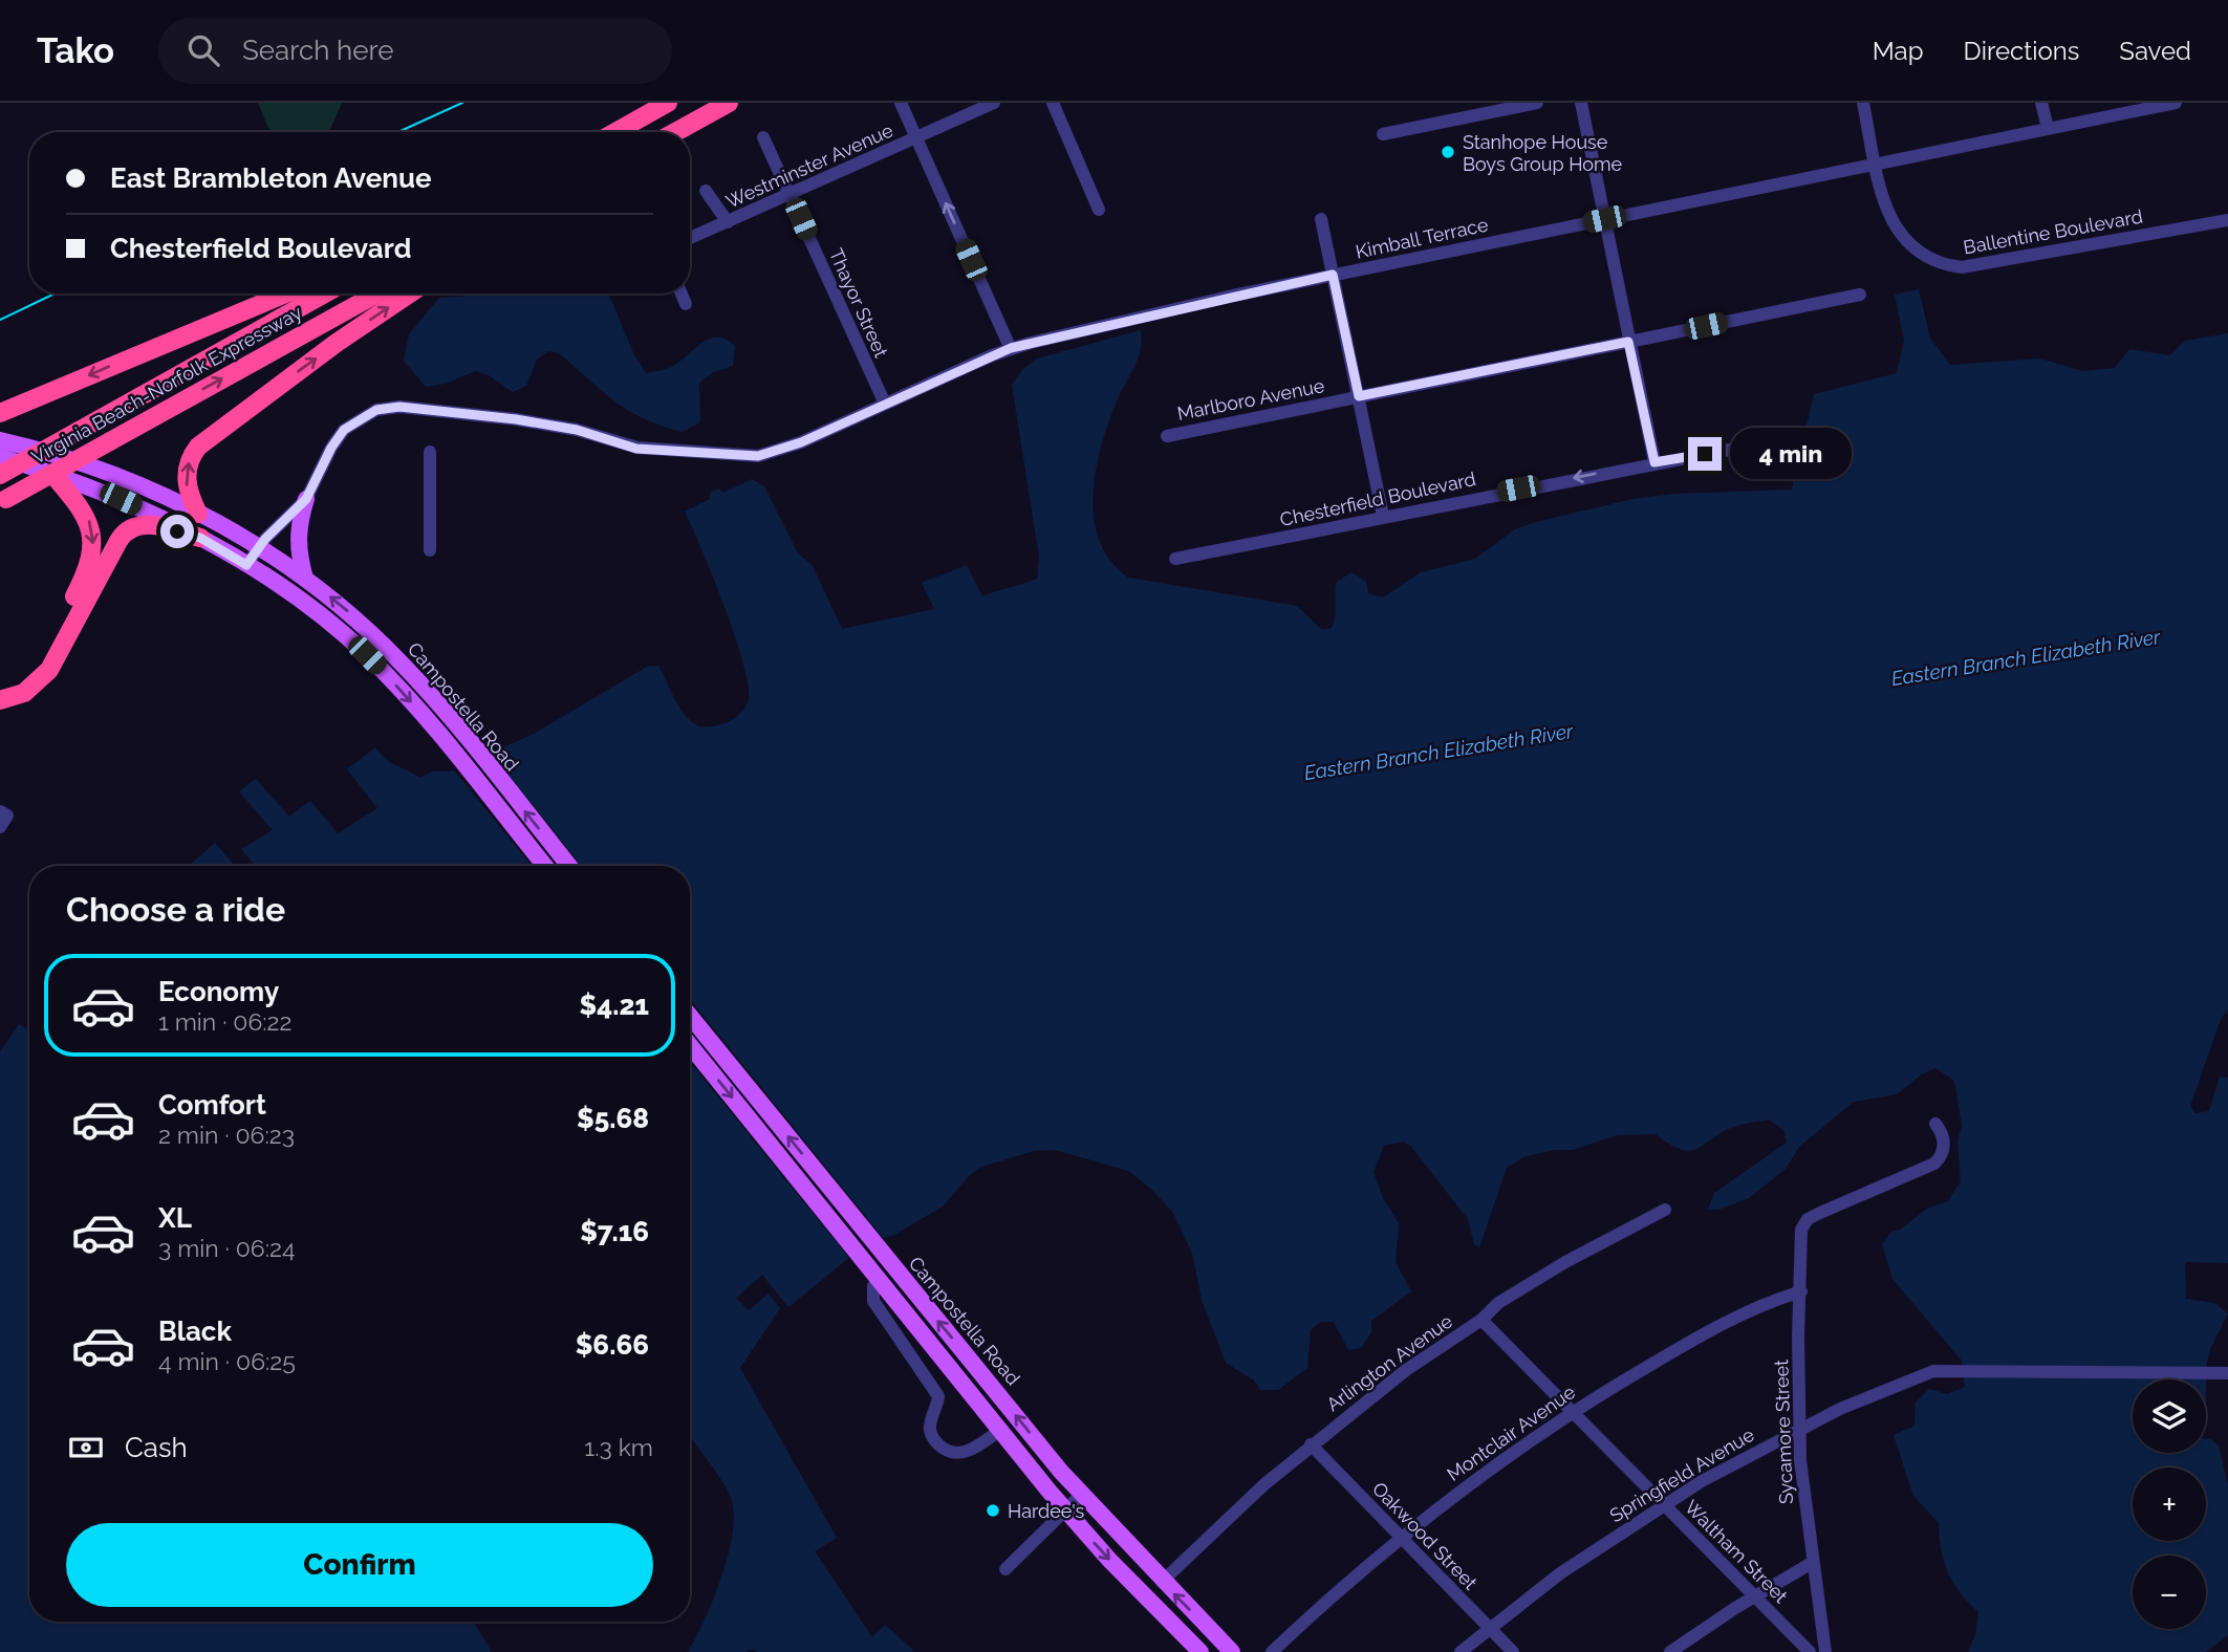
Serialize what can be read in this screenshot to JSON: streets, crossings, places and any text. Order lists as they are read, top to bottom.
{
  "streets": {
    "highway": ["Virginia Beach-Norfolk Expressway"],
    "main road": ["Campostella Road"],
    "street": [
      "Westminster Avenue",
      "Ballentine Boulevard",
      "Kimball Terrace",
      "Thayor Street",
      "Marlboro Avenue",
      "Chesterfield Boulevard",
      "Arlington Avenue",
      "Sycamore Street",
      "Montclair Avenue",
      "Springfield Avenue",
      "Oakwood Street",
      "Waltham Street"
    ]
  },
  "crossings": [
    ["Westminster Avenue", "Thayor Street"],
    ["Ballentine Boulevard", "Kimball Terrace"],
    ["Kimball Terrace", "Thayor Street"],
    ["Kimball Terrace", "Campostella Road"],
    ["Campostella Road", "Arlington Avenue"],
    ["Arlington Avenue", "Oakwood Street"],
    ["Arlington Avenue", "Waltham Street"],
    ["Sycamore Street", "Montclair Avenue"],
    ["Sycamore Street", "Springfield Avenue"],
    ["Montclair Avenue", "Oakwood Street"],
    ["Montclair Avenue", "Waltham Street"],
    ["Springfield Avenue", "Oakwood Street"],
    ["Springfield Avenue", "Waltham Street"]
  ],
  "one_way": ["Chesterfield Boulevard"],
  "water": ["Eastern Branch Elizabeth River"],
  "places": ["Stanhope House Boys Group Home", "Hardee's"],
  "page": {
    "header": "Tako",
    "search": "Search here",
    "nav": ["Map", "Directions", "Saved"],
    "banner": ["East Brambleton Avenue", "Chesterfield Boulevard"],
    "bubble": "4 min",
    "heading": "Choose a ride",
    "list": [
      {
        "name": "Economy",
        "note": "1 min · 06:22",
        "value": "$4.21"
      },
      {
        "name": "Comfort",
        "note": "2 min · 06:23",
        "value": "$5.68"
      },
      {
        "name": "XL",
        "note": "3 min · 06:24",
        "value": "$7.16"
      },
      {
        "name": "Black",
        "note": "4 min · 06:25",
        "value": "$6.66"
      }
    ],
    "map_buttons": ["+", "−"],
    "pay": ["Cash", "1.3 km"],
    "buttons": "Confirm"
  }
}
